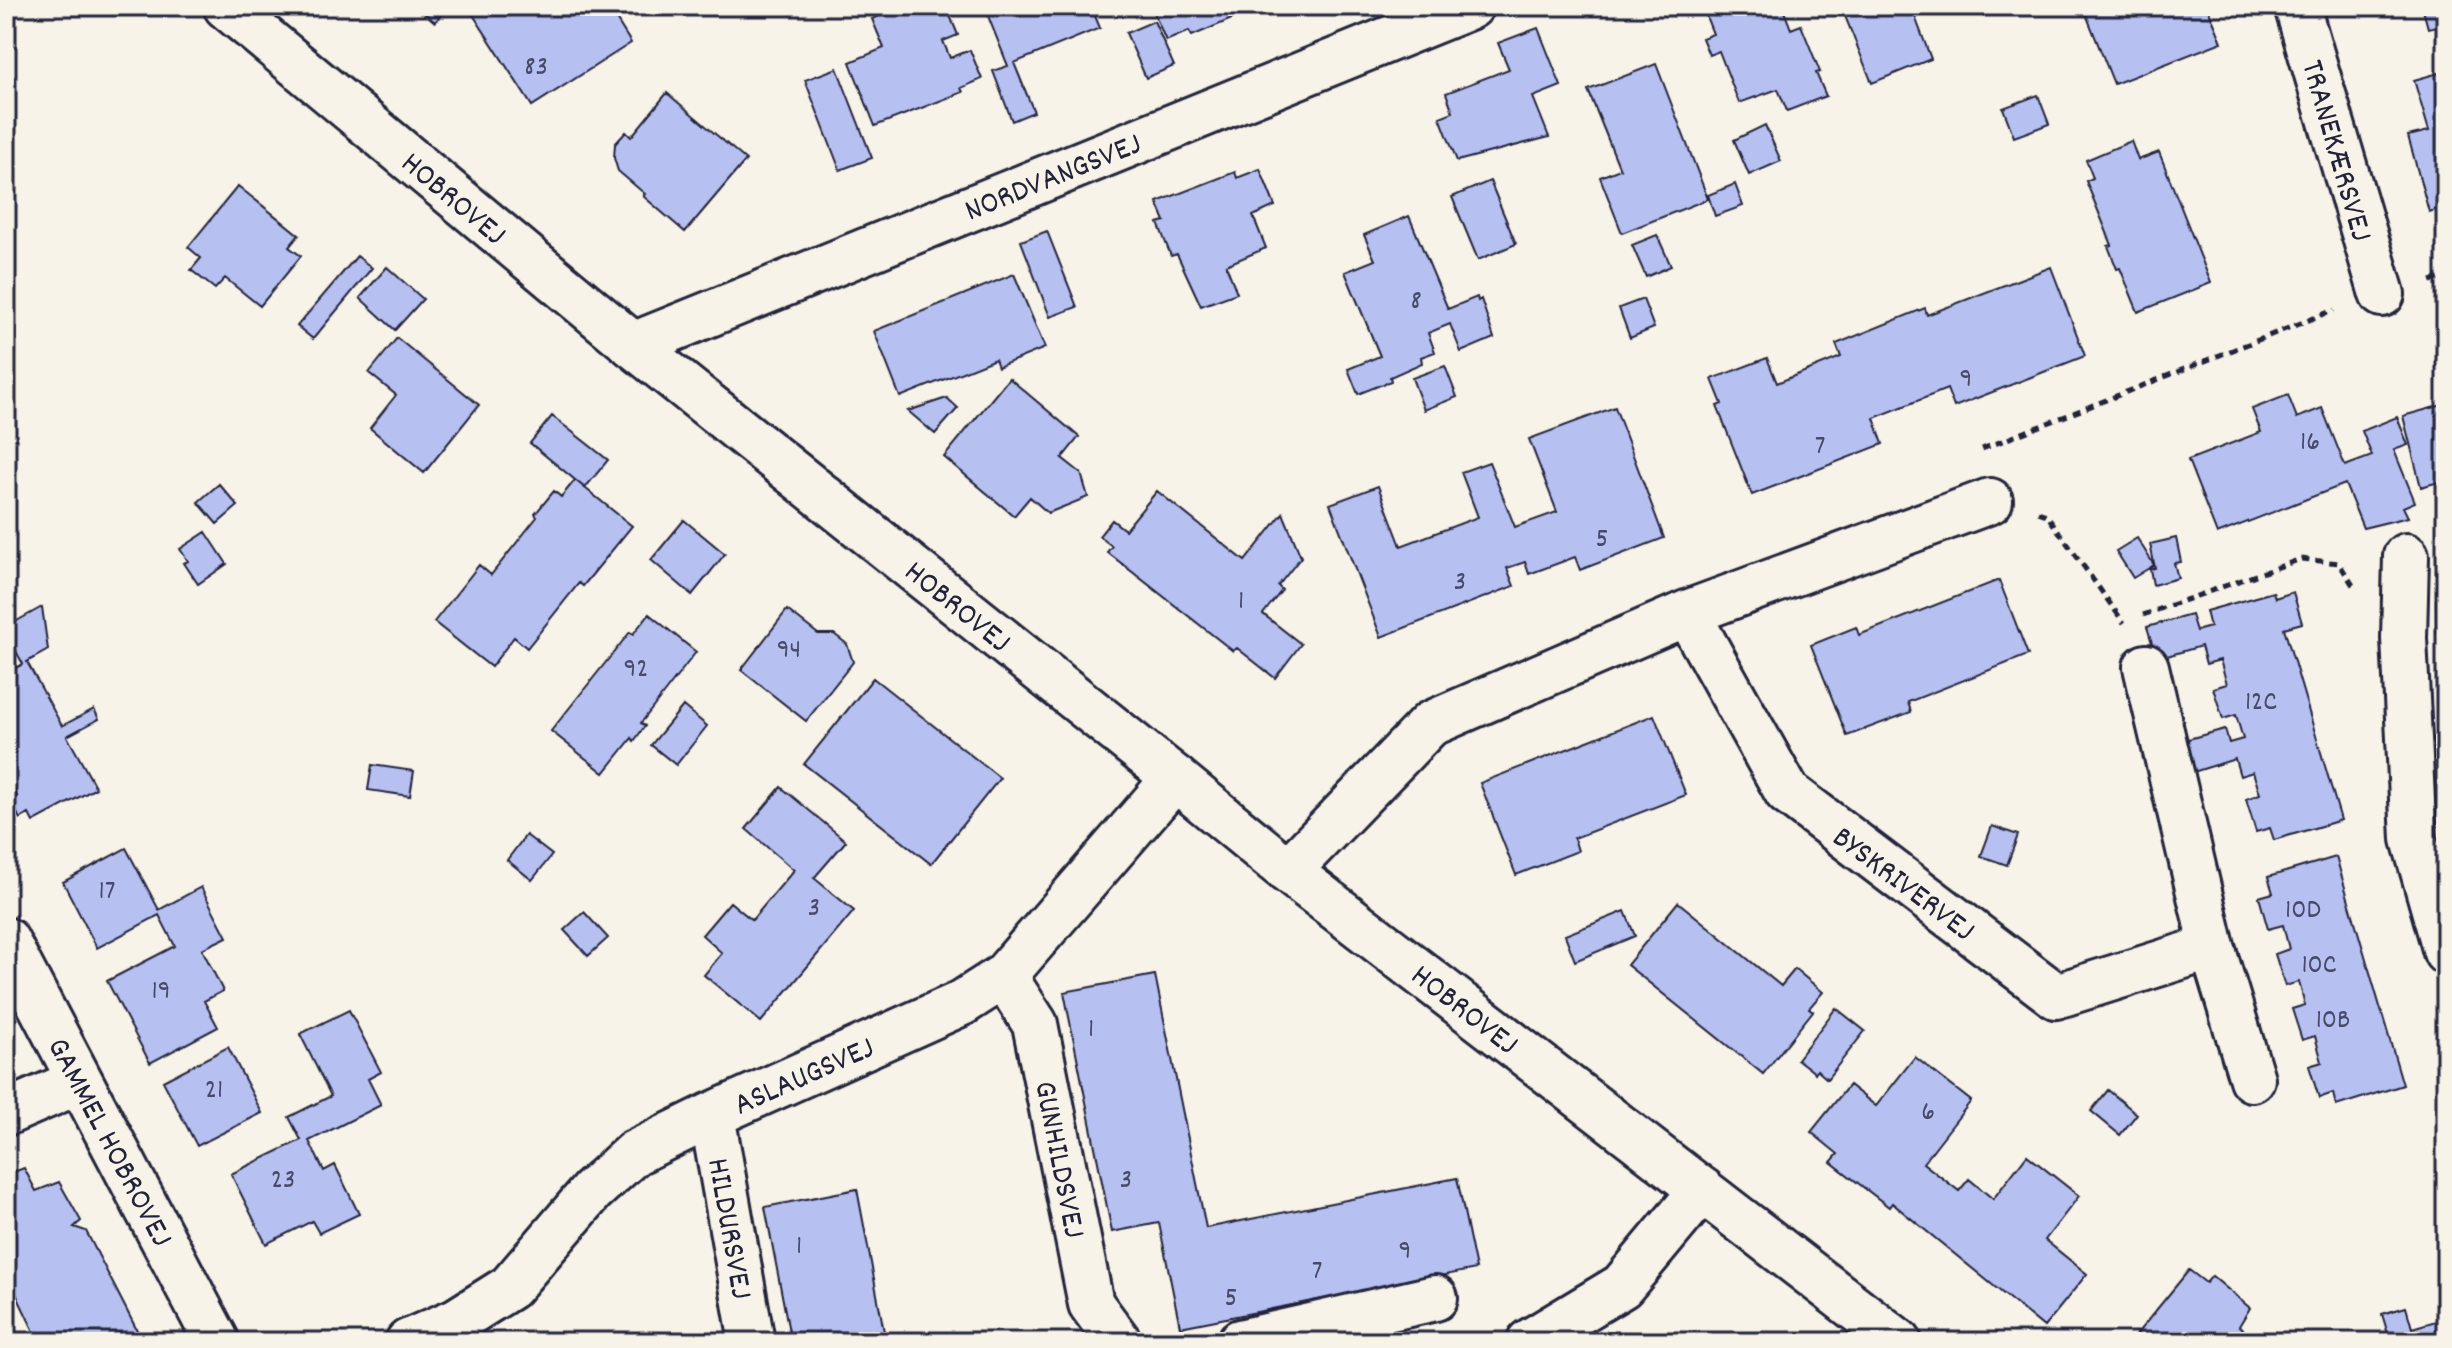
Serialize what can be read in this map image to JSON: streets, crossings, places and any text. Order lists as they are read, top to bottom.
{
  "streets": {
    "street": [
      "TRANEKÆRSVEJ",
      "NORDVANGSVEJ",
      "HOBROVEJ",
      "BYSKRIVERVEJ",
      "ASLAUGSVEJ",
      "GAMMEL HOBROVEJ",
      "GUNHILDSVEJ",
      "HILDURSVEJ"
    ]
  },
  "crossings": [
    ["NORDVANGSVEJ", "HOBROVEJ"],
    ["HOBROVEJ", "ASLAUGSVEJ"],
    ["ASLAUGSVEJ", "GUNHILDSVEJ"],
    ["ASLAUGSVEJ", "HILDURSVEJ"]
  ],
  "house_numbers": [
    "83",
    "8",
    "9",
    "16",
    "7",
    "5",
    "3",
    "1",
    "94",
    "92",
    "12C",
    "17",
    "3",
    "10D",
    "10C",
    "19",
    "10B",
    "1",
    "21",
    "6",
    "23",
    "3",
    "1",
    "9",
    "7",
    "5"
  ]
}
